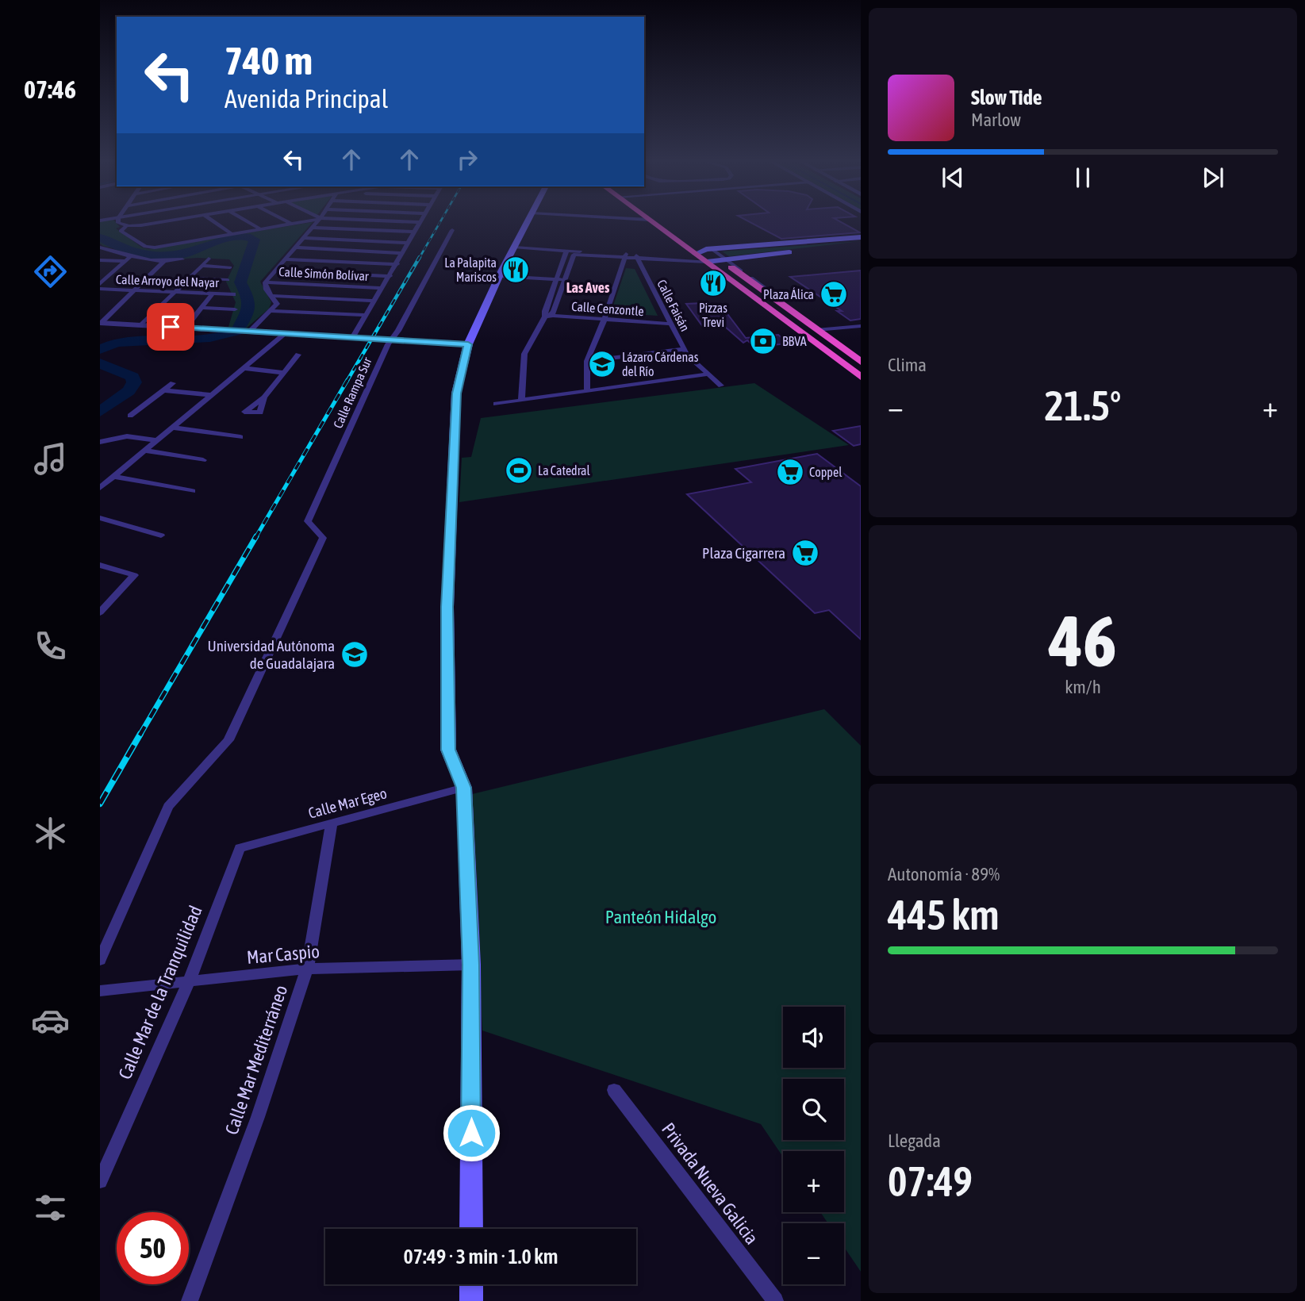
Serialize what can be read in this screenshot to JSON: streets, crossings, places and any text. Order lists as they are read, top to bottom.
{
  "streets": {
    "street": [
      "Calle Simón Bolívar",
      "Calle Arroyo del Nayar",
      "Calle Faisán",
      "Calle Cenzontle",
      "Calle Rampa Sur",
      "Calle Mar Egeo",
      "Mar Caspio",
      "Calle Mar de la Tranquilidad",
      "Calle Mar Mediterráneo",
      "Privada Nueva Galicia"
    ]
  },
  "crossings": [
    ["Calle Faisán", "Calle Cenzontle"],
    ["Calle Mar Egeo", "Calle Mar de la Tranquilidad"],
    ["Calle Mar Egeo", "Calle Mar Mediterráneo"],
    ["Mar Caspio", "Calle Mar de la Tranquilidad"],
    ["Mar Caspio", "Calle Mar Mediterráneo"]
  ],
  "districts": ["Las Aves"],
  "parks": ["Panteón Hidalgo"],
  "places": {
    "restaurant": ["La Palapita Mariscos", "Pizzas Trevi"],
    "supermarket": ["Plaza Álica", "Coppel", "Plaza Cigarrera"],
    "bank": ["BBVA"],
    "school or university": ["Lázaro Cárdenas del Río", "Universidad Autónoma de Guadalajara"],
    "sports": ["La Catedral"]
  },
  "page": {
    "tabs": "07:46",
    "turn": ["740 m", "Avenida Principal"],
    "song": ["Slow Tide", "Marlow"],
    "tile": [
      "Clima",
      ["46", "km/h"],
      ["Autonomía · 89%", "445 km"],
      ["Llegada", "07:49"]
    ],
    "heat": ["−", "21.5°", "+"],
    "map_buttons": ["+", "−"],
    "limit": "50",
    "trip": "07:49 · 3 min · 1.0 km"
  }
}
